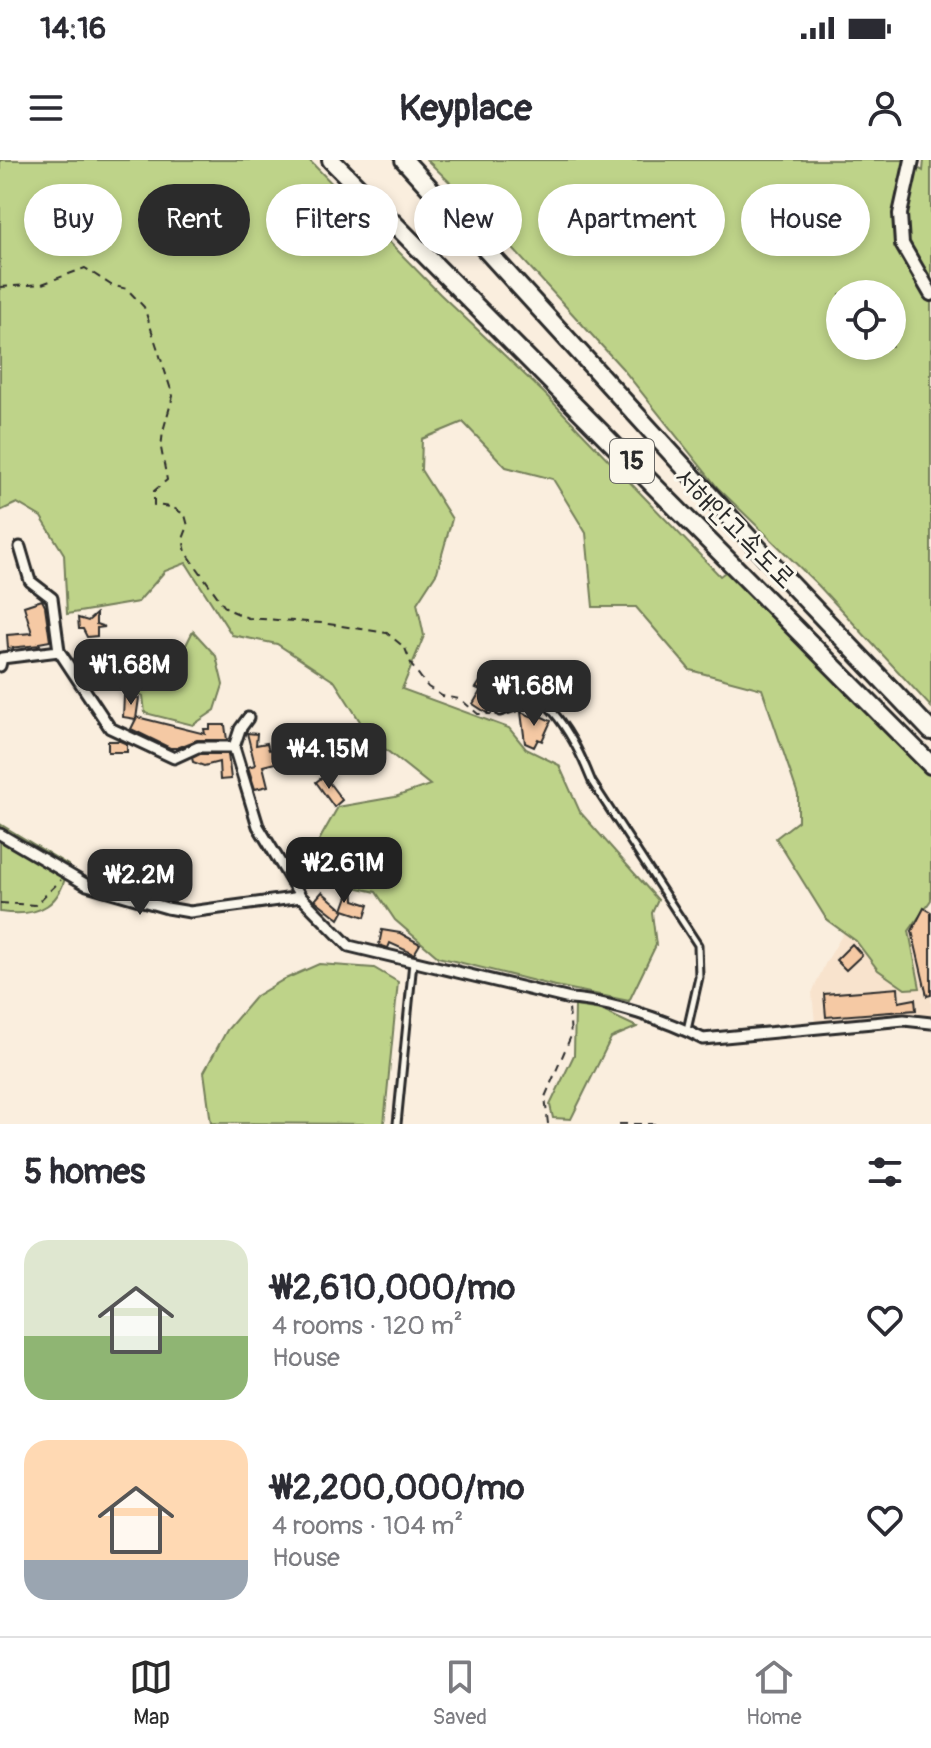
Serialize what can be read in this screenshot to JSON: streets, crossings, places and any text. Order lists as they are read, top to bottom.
{
  "streets": {
    "highway": ["15", "서해안고속도로"]
  },
  "page": {
    "status": "14:16",
    "header": "Keyplace",
    "chip": [
      "Buy",
      "Rent",
      "Filters",
      "New",
      "Apartment",
      "House"
    ],
    "price": [
      "₩1.68M",
      "₩1.68M",
      "₩4.15M",
      "₩2.61M",
      "₩2.2M"
    ],
    "heading": "5 homes",
    "list": [
      {
        "name": "₩2,610,000/mo",
        "note": "4 rooms · 120 m² · House"
      },
      {
        "name": "₩2,200,000/mo",
        "note": "4 rooms · 104 m² · House"
      }
    ],
    "tabs": ["Map", "Saved", "Home"]
  }
}
